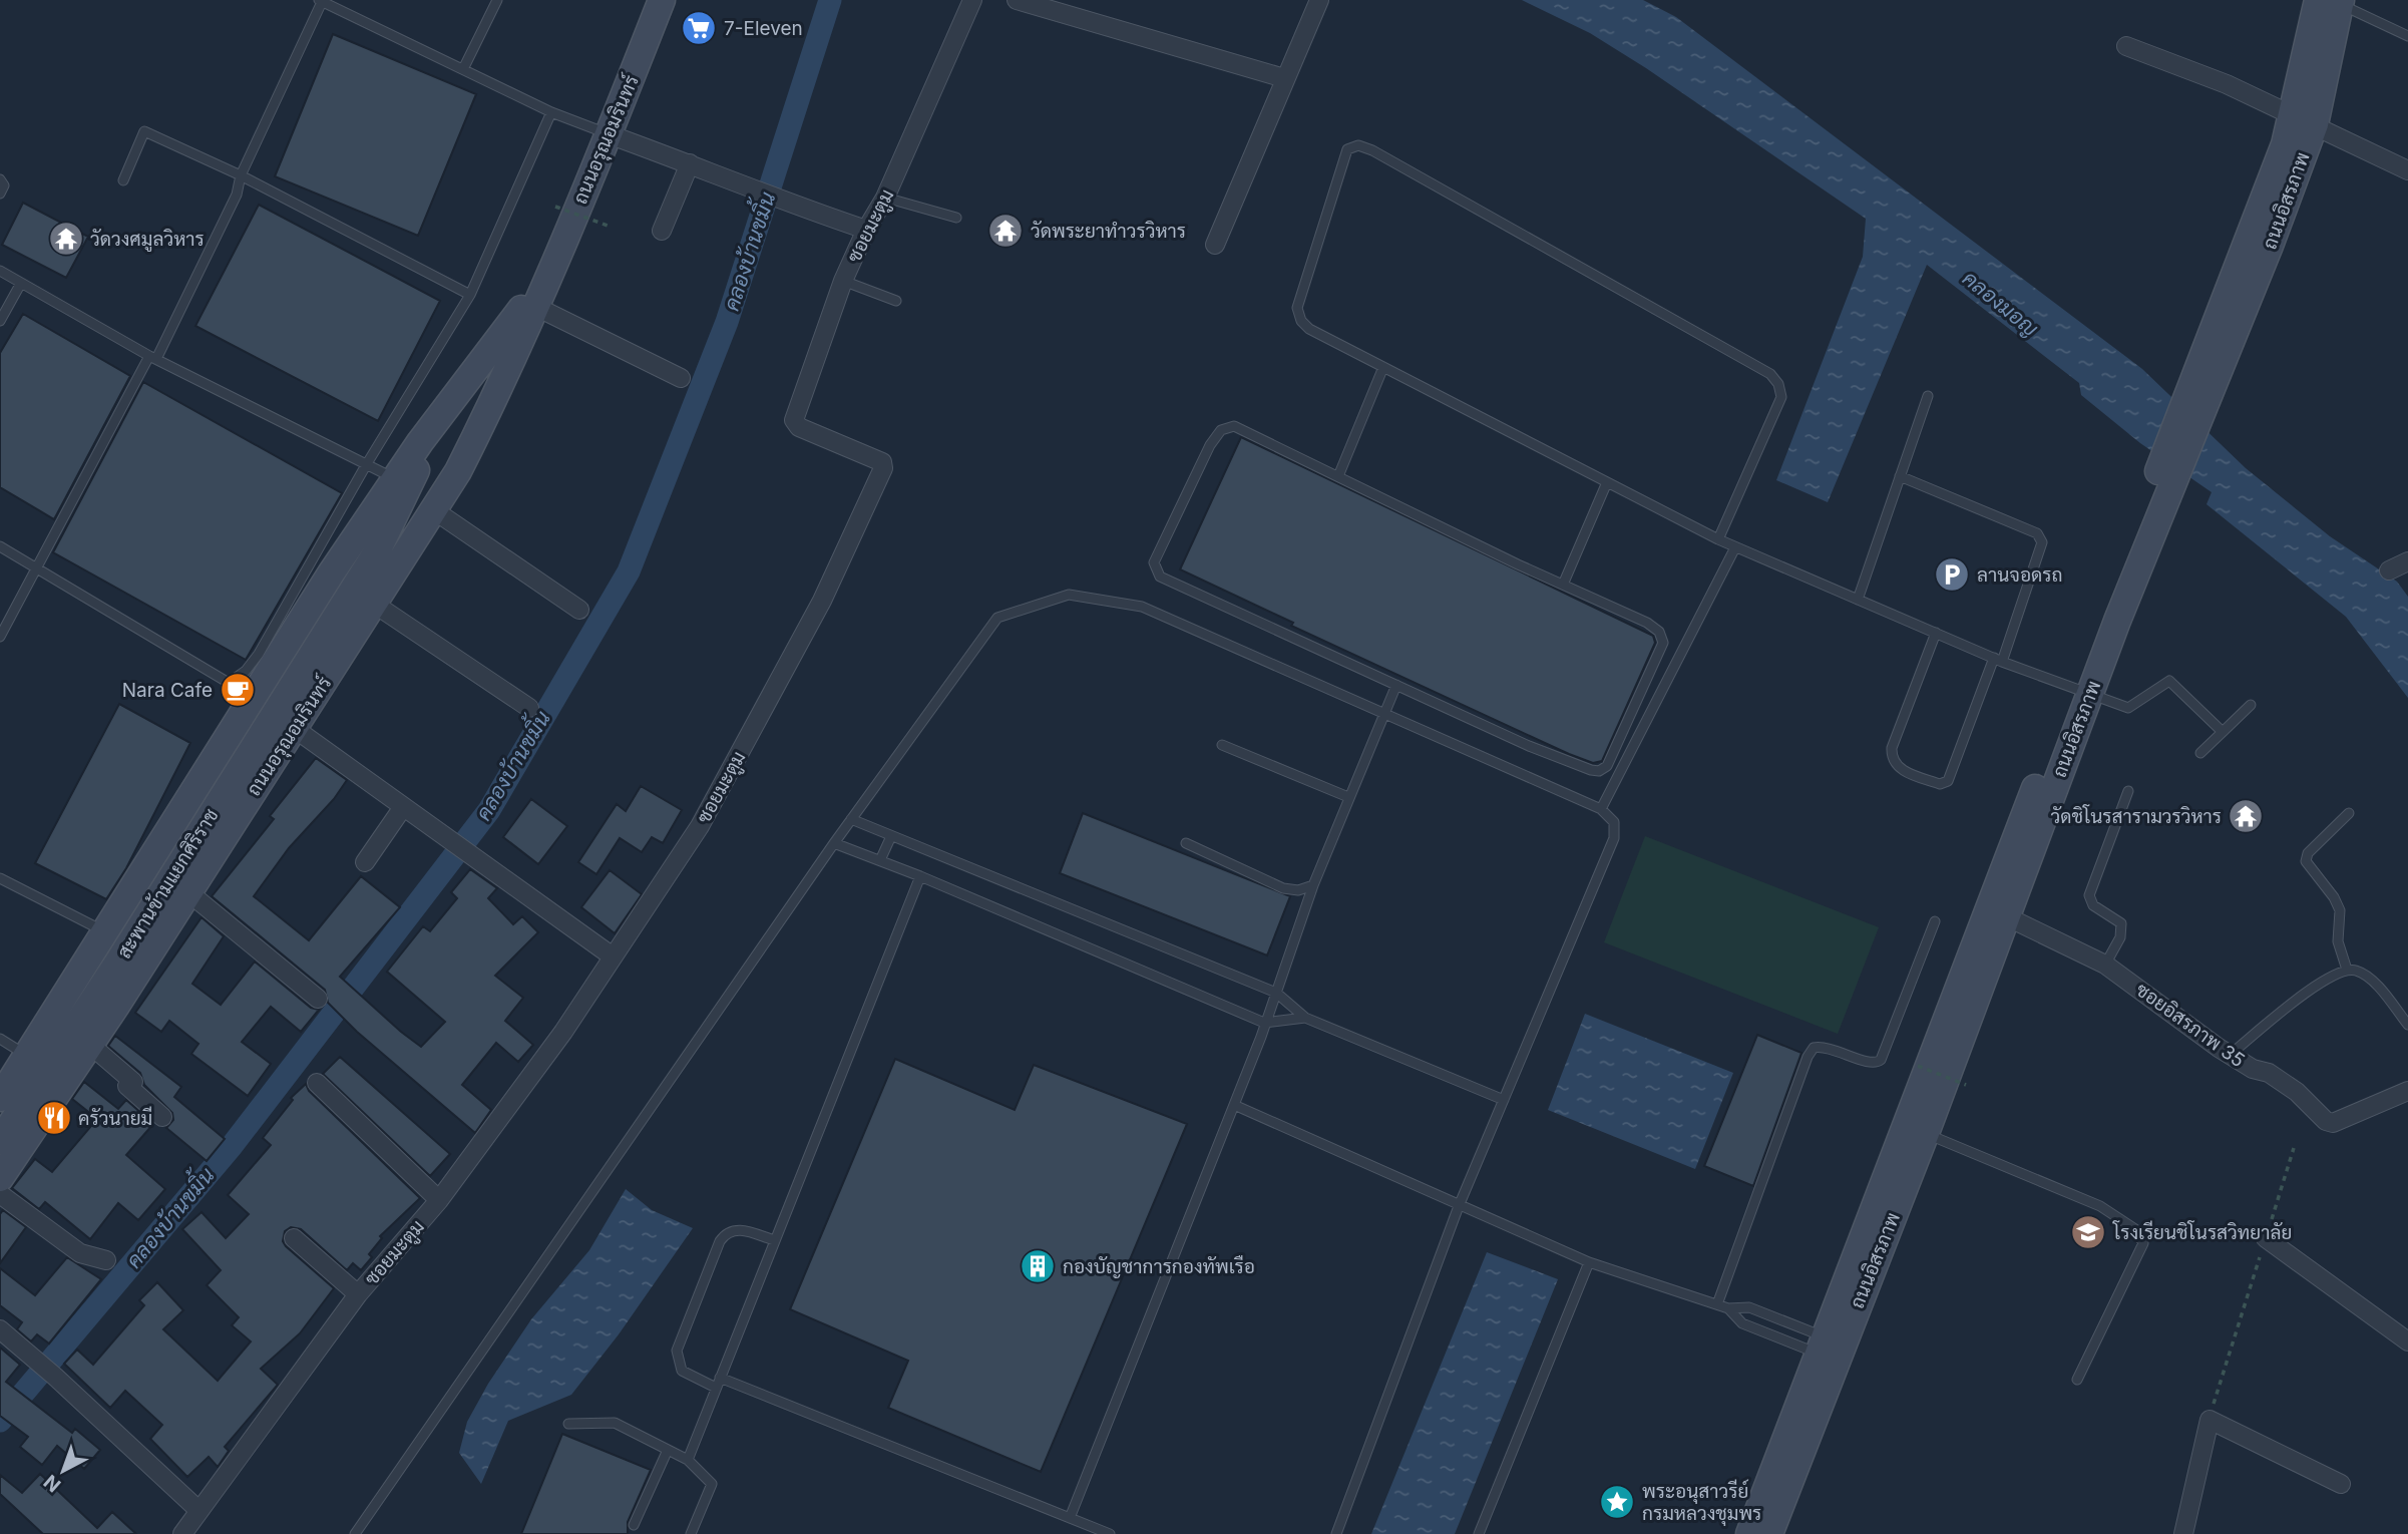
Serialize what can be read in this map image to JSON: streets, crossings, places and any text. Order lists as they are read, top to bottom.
{
  "streets": {
    "main road": ["ถนนอรุณอมรินทร์", "ถนนอิสรภาพ", "สะพานข้ามแยกศิริราช"],
    "street": ["ซอยมะตูม", "ซอยอิสรภาพ 35"]
  },
  "crossings": [
    ["ถนนอรุณอมรินทร์", "สะพานข้ามแยกศิริราช"],
    ["ถนนอิสรภาพ", "ซอยอิสรภาพ 35"]
  ],
  "water": ["คลองบ้านขมิ้น", "คลองมอญ"],
  "places": {
    "supermarket": ["7-Eleven"],
    "temple": ["วัดพระยาทําวรวิหาร", "วัดวงศมูลวิหาร", "วัดชิโนรสารามวรวิหาร"],
    "parking": ["ลานจอดรถ"],
    "cafe": ["Nara Cafe"],
    "restaurant": ["ครัวนายมี"],
    "school or university": ["โรงเรียนชิโนรสวิทยาลัย"],
    "building": ["กองบัญชาการกองทัพเรือ"],
    "place": ["พระอนุสาวรีย์ กรมหลวงชุมพร"]
  },
  "north": "bottom left"
}
